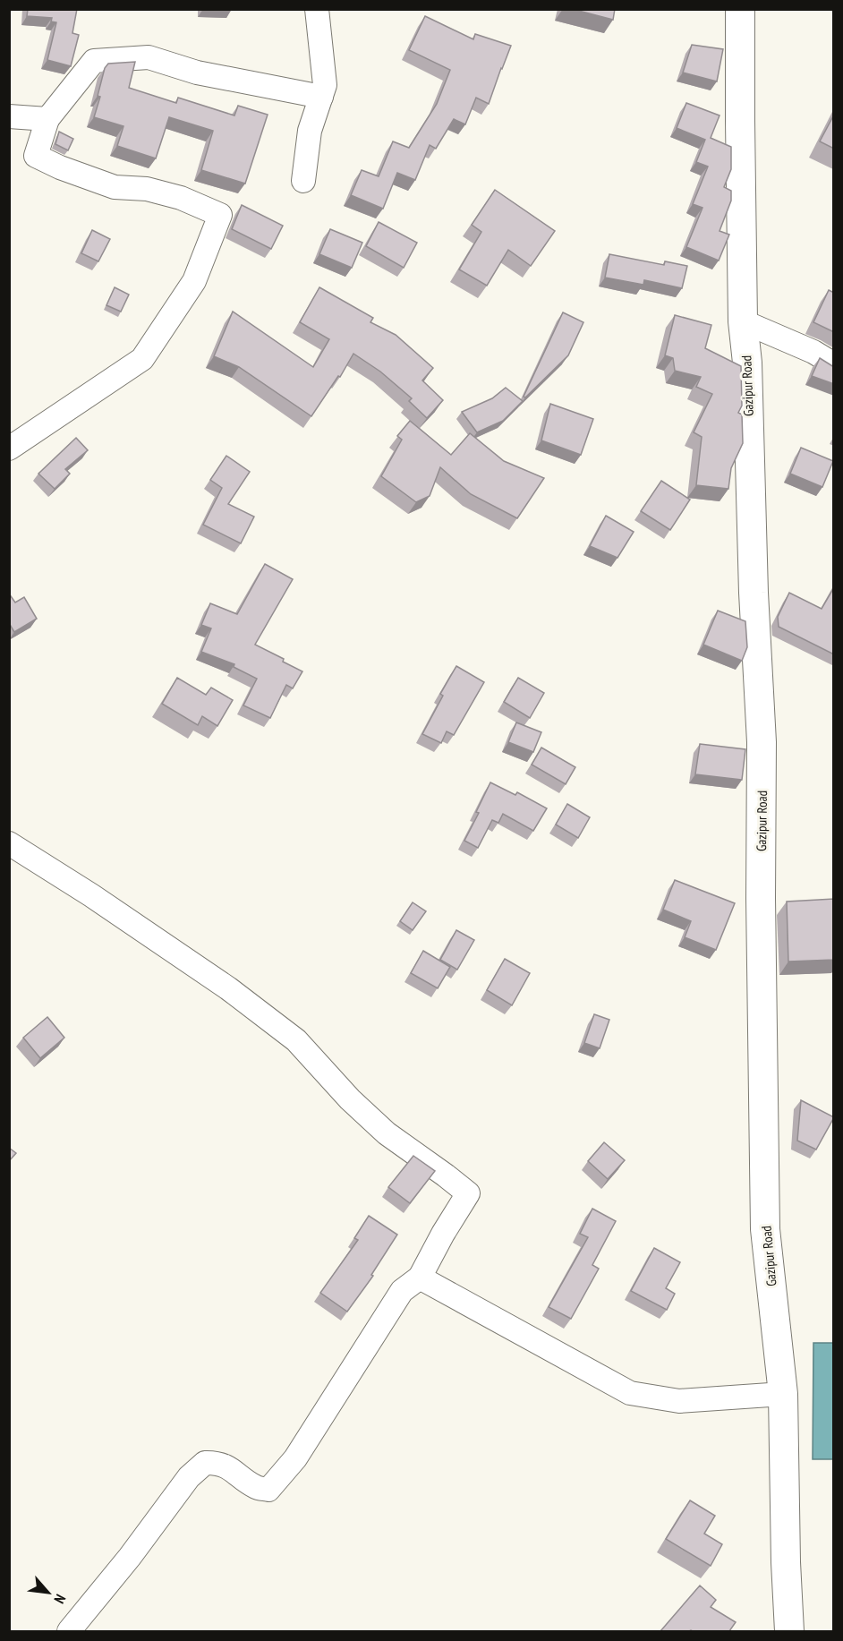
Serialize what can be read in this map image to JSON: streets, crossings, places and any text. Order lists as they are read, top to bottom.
{
  "streets": {
    "street": ["Gazipur Road"]
  },
  "north": "bottom right"
}
